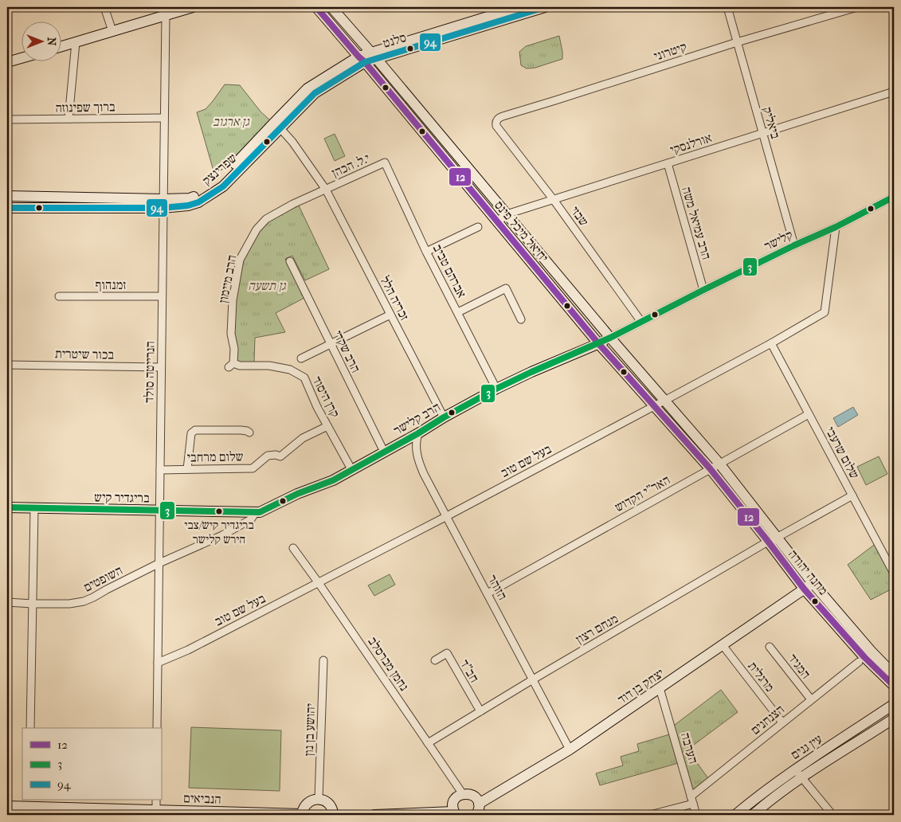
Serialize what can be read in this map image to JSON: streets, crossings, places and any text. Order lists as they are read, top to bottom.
{
  "streets": {
    "street": [
      "סלנט",
      "קיטרוני",
      "ברוך שפינוזה",
      "ביאליק",
      "אורלנסקי",
      "י.ל. הכהן",
      "שפרינצק",
      "שבזי",
      "הרב עמיאל משה",
      "יחיאל מיכל פינס",
      "קלישר",
      "אברהם טביב",
      "הרב מיימון",
      "זמנהוף",
      "זכריה הלל",
      "הרב שקדי",
      "בכור שיטרית",
      "הנרייטה סולד",
      "קרן היסוד",
      "הרב קלישר",
      "שלום שרעבי",
      "שלום מרחבי",
      "בעל שם טוב",
      "האר\"י הקדוש",
      "בריגדיר קיש",
      "מחנה יהודה",
      "השופטים",
      "הזוהר",
      "מנחם רצון",
      "נחמן מברסלב",
      "המגיד",
      "חב\"ד",
      "מרגלית",
      "יצחק בן דוד",
      "הצנחנים",
      "יהושע בן נון",
      "עין גנים",
      "הערבה",
      "הנביאים"
    ]
  },
  "crossings": [
    ["סלנט", "שפרינצק"],
    ["סלנט", "יחיאל מיכל פינס"],
    ["קיטרוני", "ביאליק"],
    ["קיטרוני", "שבזי"],
    ["ברוך שפינוזה", "הנרייטה סולד"],
    ["ביאליק", "אורלנסקי"],
    ["ביאליק", "קלישר"],
    ["אורלנסקי", "שבזי"],
    ["אורלנסקי", "הרב עמיאל משה"],
    ["אורלנסקי", "יחיאל מיכל פינס"],
    ["י.ל. הכהן", "אברהם טביב"],
    ["י.ל. הכהן", "הרב מיימון"],
    ["י.ל. הכהן", "זכריה הלל"],
    ["שפרינצק", "יחיאל מיכל פינס"],
    ["שפרינצק", "זכריה הלל"],
    ["שפרינצק", "הנרייטה סולד"],
    ["שבזי", "קלישר"],
    ["הרב עמיאל משה", "קלישר"],
    ["יחיאל מיכל פינס", "קלישר"],
    ["יחיאל מיכל פינס", "הרב קלישר"],
    ["יחיאל מיכל פינס", "בעל שם טוב"],
    ["יחיאל מיכל פינס", "האר\"י הקדוש"],
    ["יחיאל מיכל פינס", "מחנה יהודה"],
    ["קלישר", "הרב קלישר"],
    ["קלישר", "בעל שם טוב"],
    ["אברהם טביב", "הרב קלישר"],
    ["הרב מיימון", "זכריה הלל"],
    ["הרב מיימון", "קרן היסוד"],
    ["זמנהוף", "הנרייטה סולד"],
    ["זכריה הלל", "הרב קלישר"],
    ["הרב שקדי", "הרב קלישר"],
    ["בכור שיטרית", "הנרייטה סולד"],
    ["הנרייטה סולד", "שלום מרחבי"],
    ["הנרייטה סולד", "בעל שם טוב"],
    ["הנרייטה סולד", "בריגדיר קיש"],
    ["הנרייטה סולד", "השופטים"],
    ["קרן היסוד", "הרב קלישר"],
    ["קרן היסוד", "שלום מרחבי"],
    ["הרב קלישר", "בריגדיר קיש"],
    ["הרב קלישר", "השופטים"],
    ["הרב קלישר", "הזוהר"],
    ["שלום שרעבי", "בעל שם טוב"],
    ["שלום שרעבי", "האר\"י הקדוש"],
    ["שלום שרעבי", "מנחם רצון"],
    ["בעל שם טוב", "הזוהר"],
    ["בעל שם טוב", "נחמן מברסלב"],
    ["האר\"י הקדוש", "מחנה יהודה"],
    ["האר\"י הקדוש", "הזוהר"],
    ["בריגדיר קיש", "השופטים"],
    ["מחנה יהודה", "מנחם רצון"],
    ["מחנה יהודה", "יצחק בן דוד"],
    ["הזוהר", "מנחם רצון"],
    ["הזוהר", "יצחק בן דוד"],
    ["מנחם רצון", "נחמן מברסלב"],
    ["מנחם רצון", "חב\"ד"],
    ["המגיד", "הצנחנים"],
    ["מרגלית", "יצחק בן דוד"],
    ["מרגלית", "הצנחנים"],
    ["יצחק בן דוד", "הערבה"],
    ["הצנחנים", "הערבה"]
  ],
  "parks": ["גן ארגוב", "גן תשעה"],
  "places": ["בריגדיר קיש/צבי הירש קלישר"],
  "lines": ["transit line 12", "transit line 94", "transit line 3"],
  "legend": ["12", "3", "94"],
  "north": "right"
}
